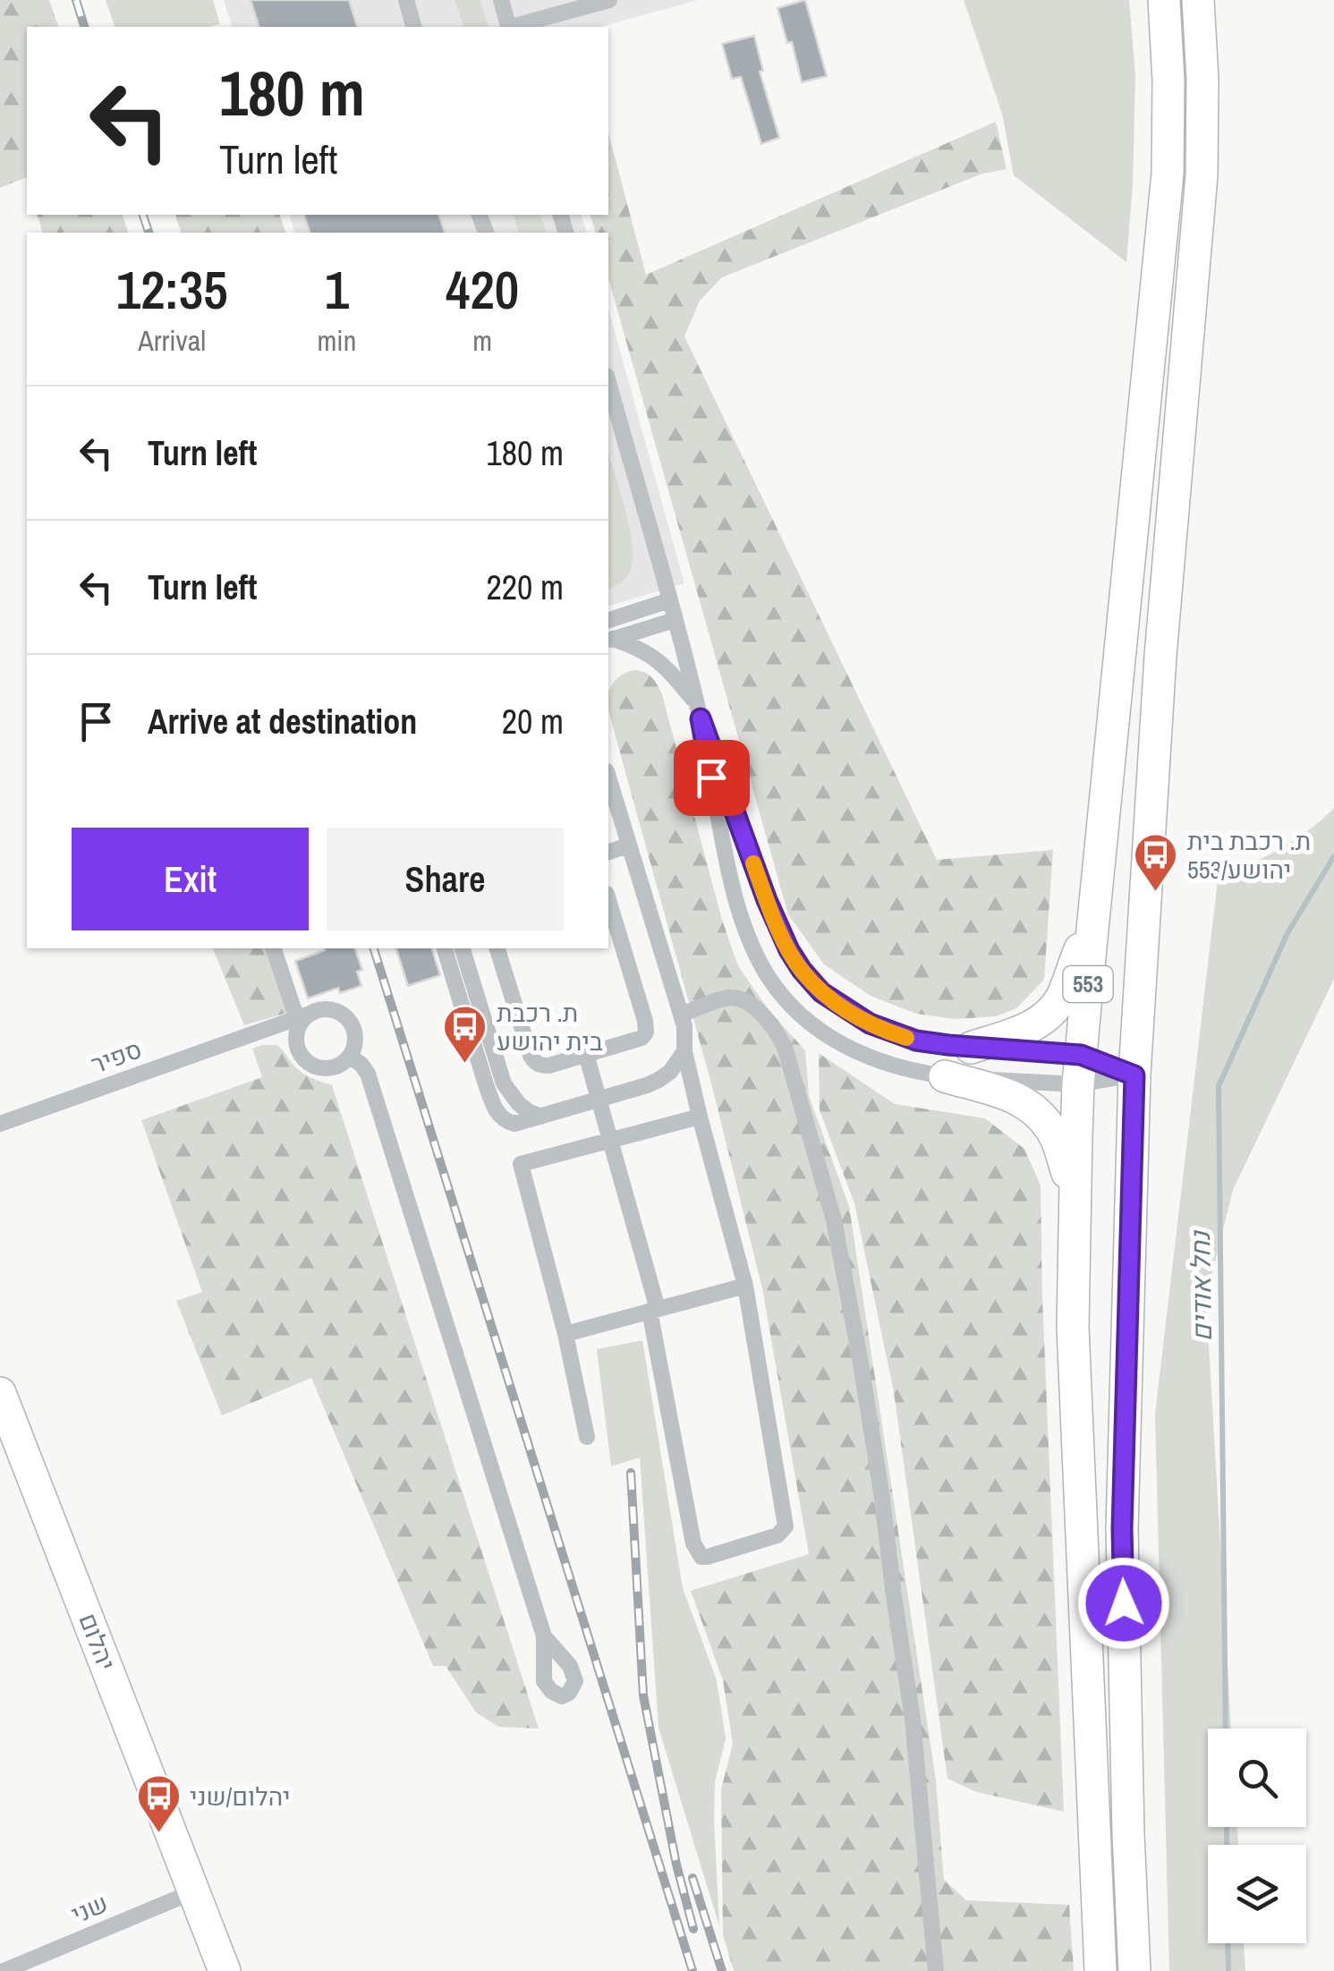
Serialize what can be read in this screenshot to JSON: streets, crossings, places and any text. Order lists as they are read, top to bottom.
{
  "streets": {
    "main road": ["553", "יהלום"],
    "street": ["ספיר", "שני"]
  },
  "crossings": [
    ["יהלום", "שני"]
  ],
  "water": ["נחל אודים"],
  "places": {
    "bus stop": ["ת. רכבת בית יהושע/553", "ת. רכבת בית יהושע", "יהלום/שני"]
  },
  "page": {
    "turn": ["180 m", "Turn left"],
    "eta": [
      "12:35",
      "Arrival",
      "1",
      "min",
      "420",
      "m"
    ],
    "list": [
      {
        "name": "Turn left",
        "value": "180 m"
      },
      {
        "name": "Turn left",
        "value": "220 m"
      },
      {
        "name": "Arrive at destination",
        "value": "20 m"
      }
    ],
    "buttons": ["Exit", "Share"]
  }
}
